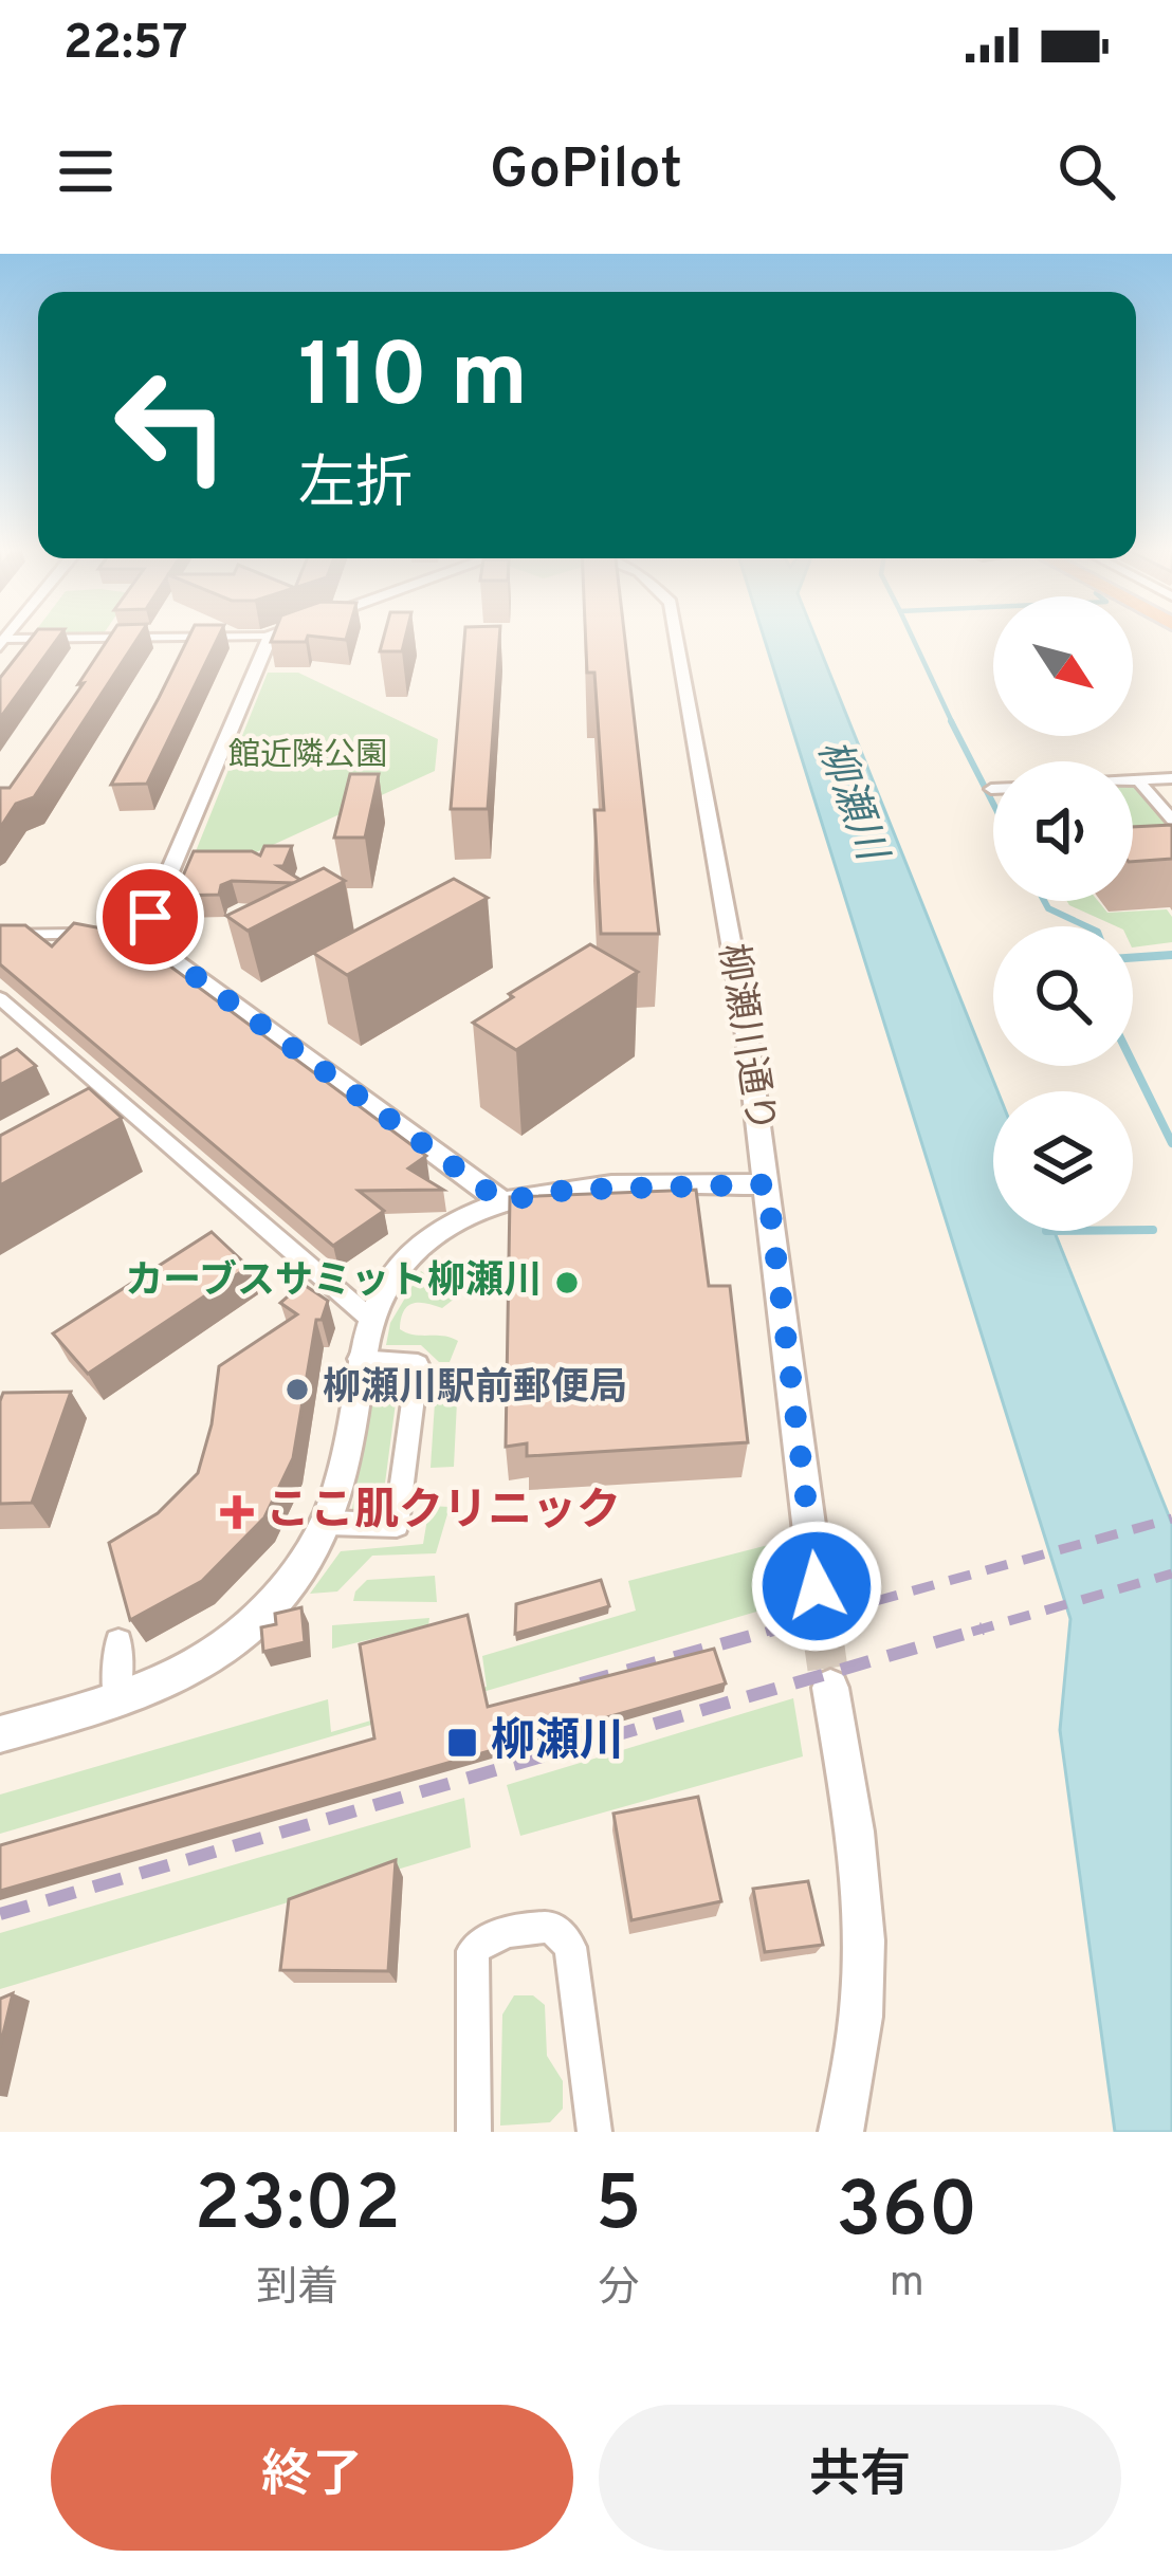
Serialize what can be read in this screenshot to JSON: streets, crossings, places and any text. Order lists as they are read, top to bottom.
{
  "streets": {
    "street": ["柳瀬川通り"]
  },
  "water": ["柳瀬川"],
  "parks": ["館近隣公園"],
  "places": {
    "other": ["カーブスサミット柳瀬川", "柳瀬川駅前郵便局"],
    "health": ["ここ肌クリニック"],
    "transit": ["柳瀬川"]
  },
  "north": "bottom right",
  "page": {
    "status": "22:57",
    "header": "GoPilot",
    "turn": ["110 m", "左折"],
    "eta": [
      "23:02",
      "到着",
      "5",
      "分",
      "360",
      "m"
    ],
    "buttons": ["終了", "共有"]
  }
}
